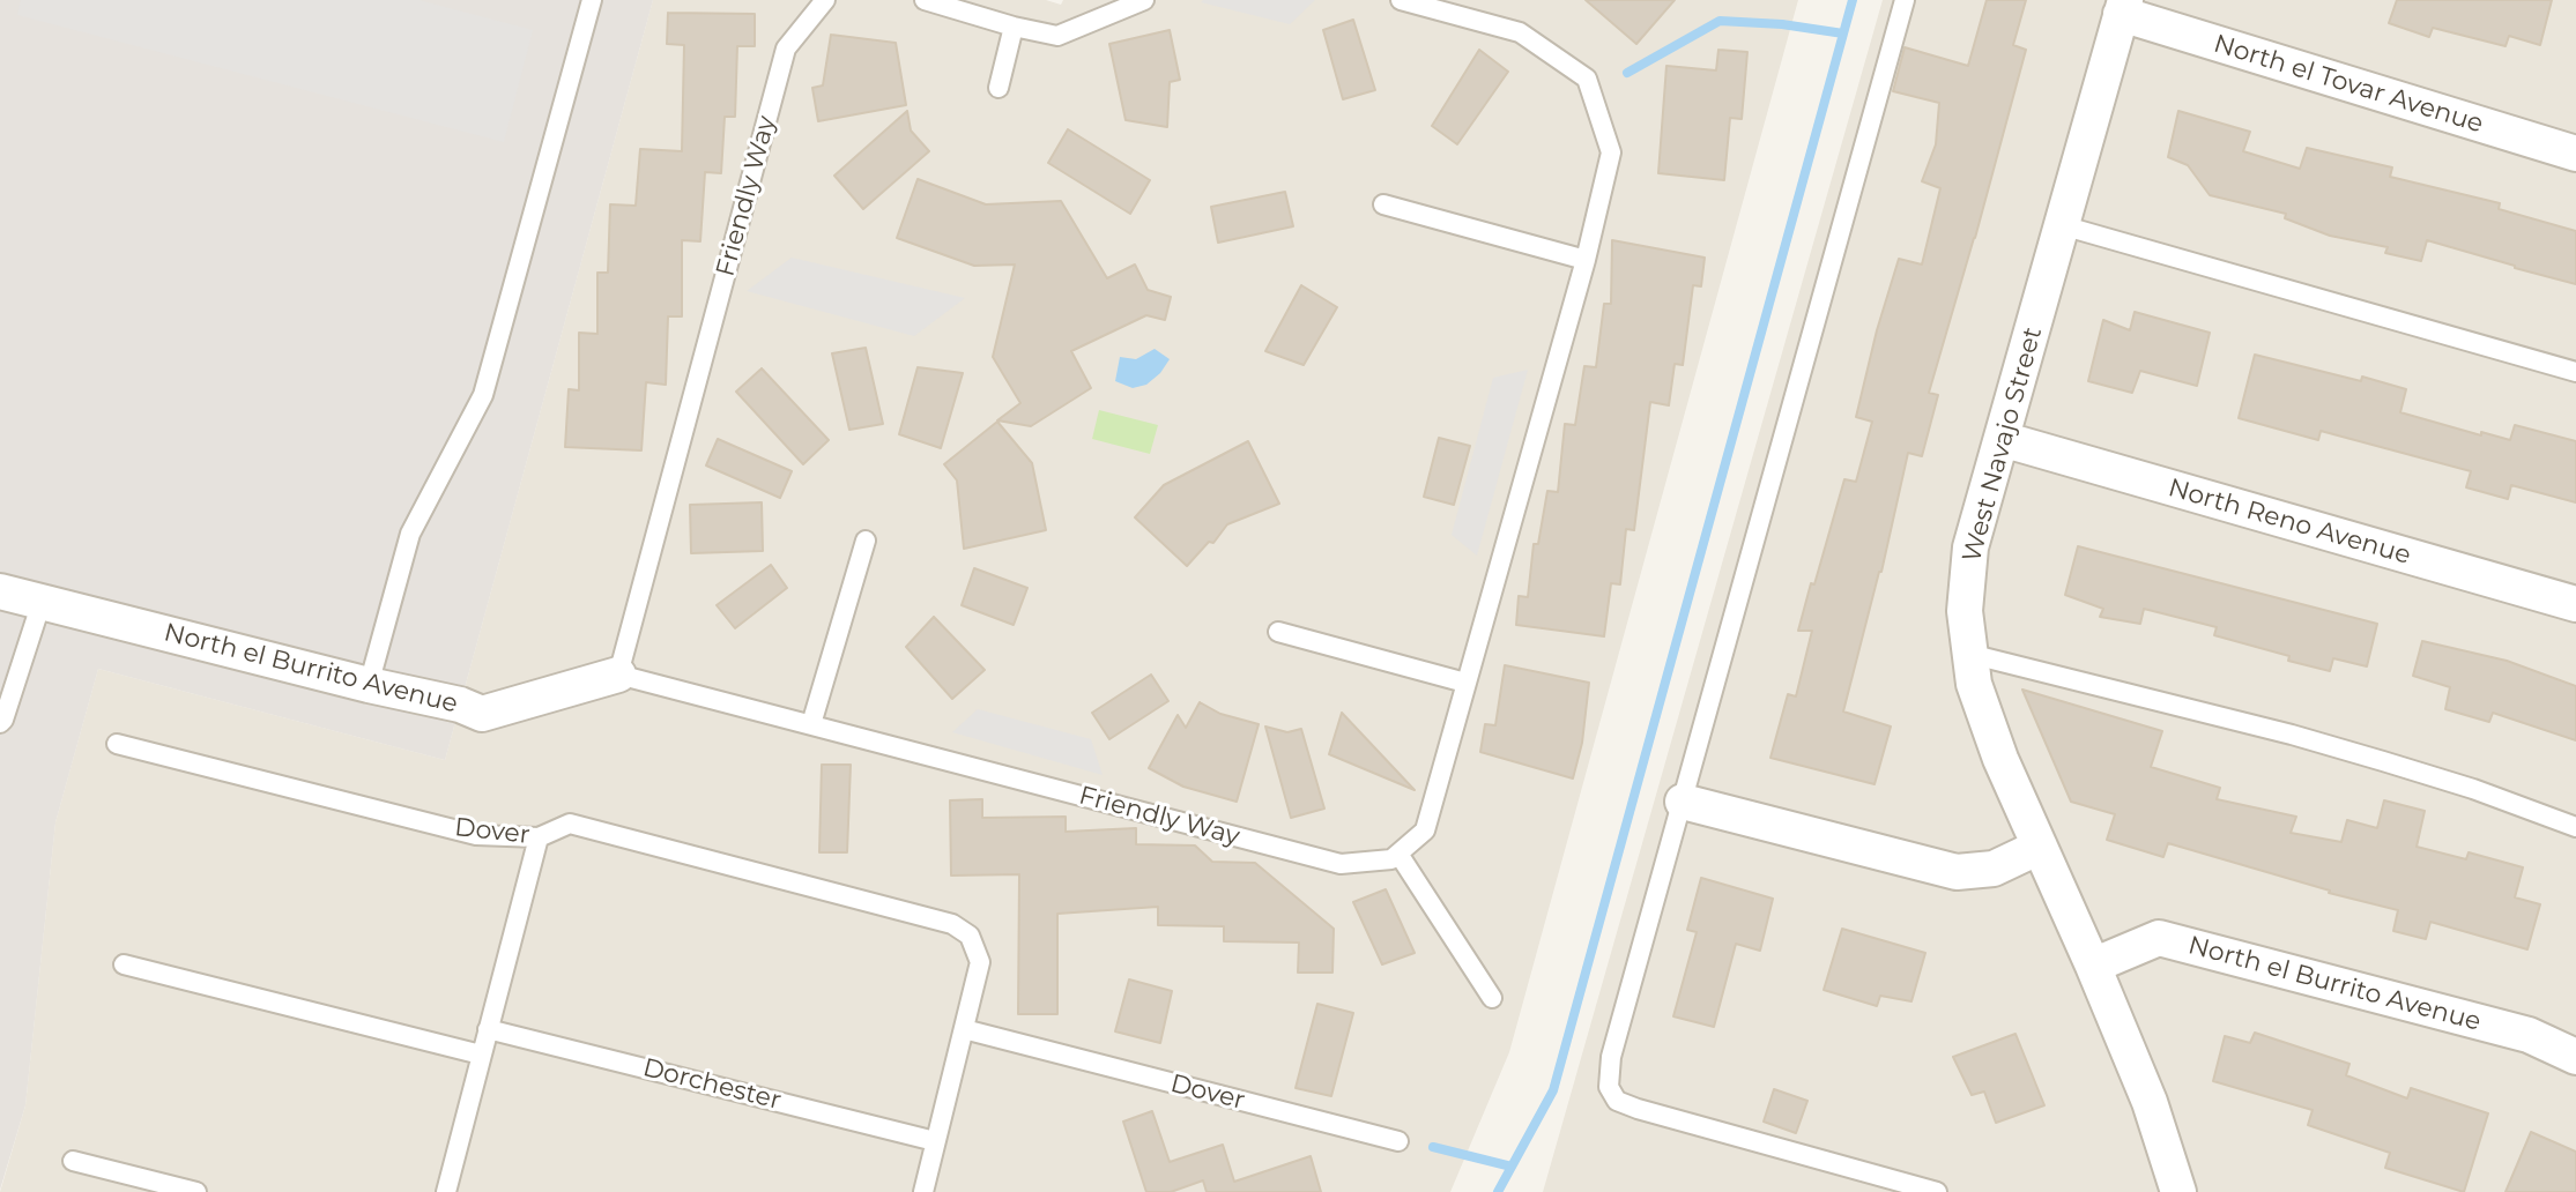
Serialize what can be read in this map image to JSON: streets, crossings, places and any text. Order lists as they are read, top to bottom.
{
  "streets": {
    "street": [
      "North el Tovar Avenue",
      "West Navajo Street",
      "North Reno Avenue",
      "North el Burrito Avenue"
    ],
    "lane": ["Friendly Way", "Dover", "Dorchester"]
  },
  "crossings": [
    ["North el Tovar Avenue", "West Navajo Street"],
    ["Friendly Way", "North el Burrito Avenue"],
    ["West Navajo Street", "North Reno Avenue"],
    ["West Navajo Street", "North el Burrito Avenue"]
  ]
}
